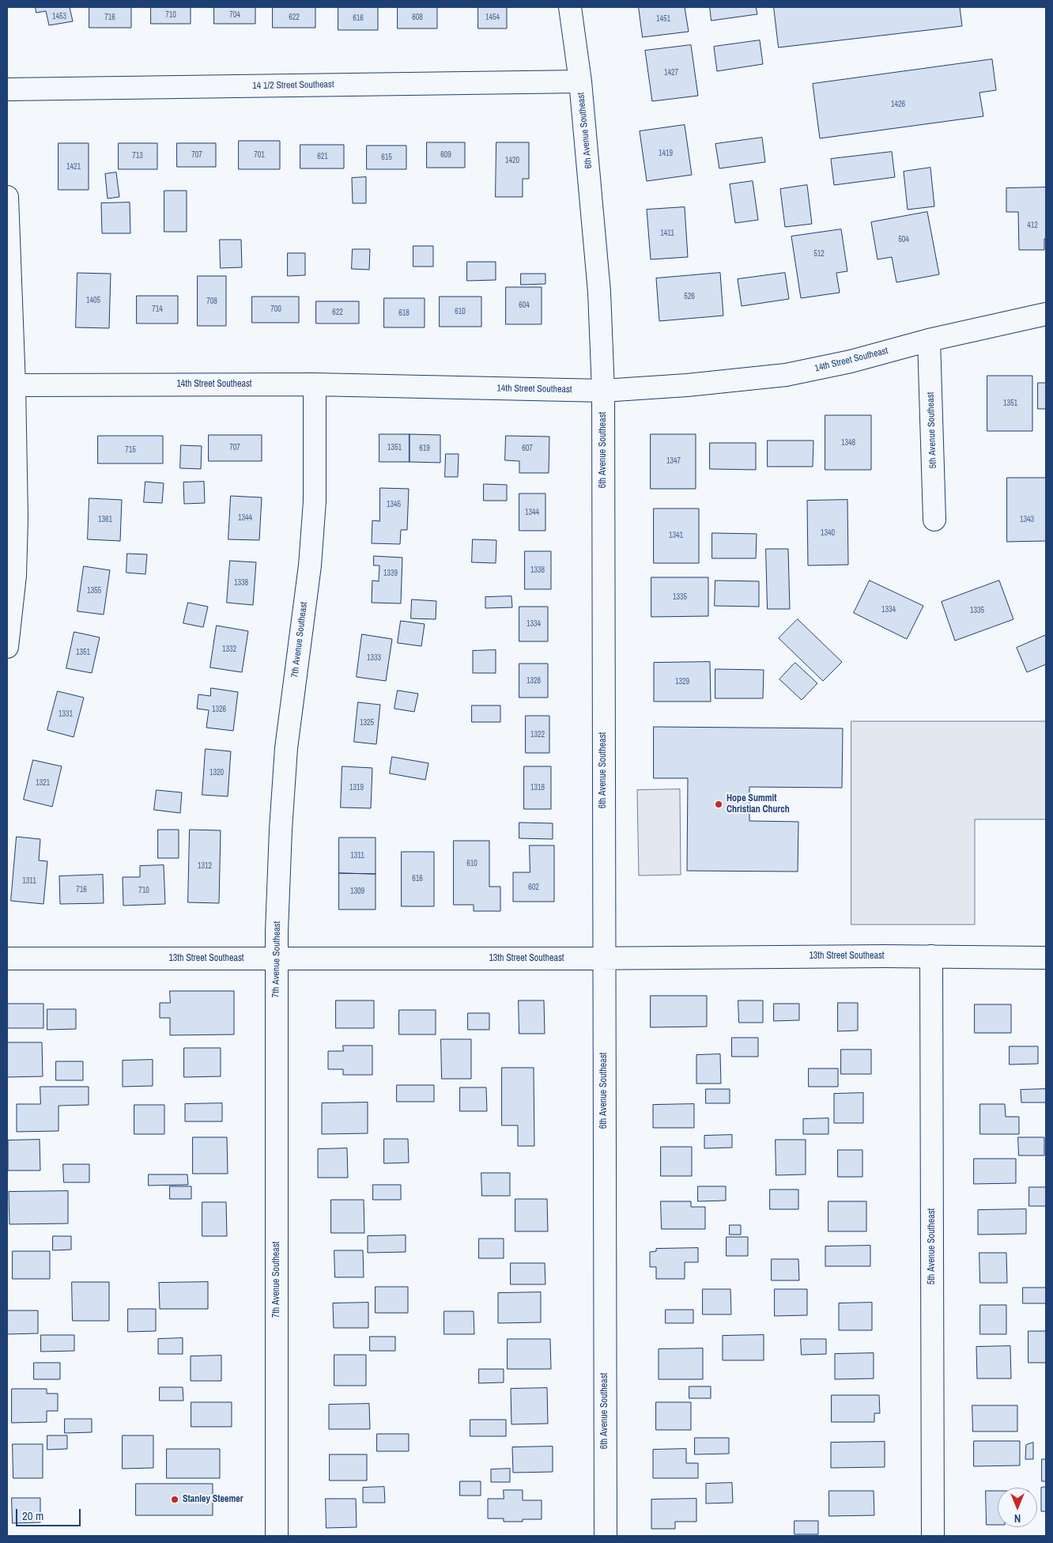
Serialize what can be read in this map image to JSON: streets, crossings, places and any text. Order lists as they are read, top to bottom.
{
  "streets": {
    "street": [
      "14 1/2 Street Southeast",
      "6th Avenue Southeast",
      "14th Street Southeast",
      "5th Avenue Southeast",
      "7th Avenue Southeast",
      "13th Street Southeast"
    ]
  },
  "crossings": [
    ["14 1/2 Street Southeast", "6th Avenue Southeast"],
    ["6th Avenue Southeast", "14th Street Southeast"],
    ["6th Avenue Southeast", "13th Street Southeast"],
    ["14th Street Southeast", "5th Avenue Southeast"],
    ["14th Street Southeast", "7th Avenue Southeast"],
    ["5th Avenue Southeast", "13th Street Southeast"],
    ["7th Avenue Southeast", "13th Street Southeast"]
  ],
  "places": ["Hope Summit Christian Church", "Stanley Steemer"],
  "house_numbers": [
    "710",
    "704",
    "1453",
    "716",
    "622",
    "608",
    "1454",
    "616",
    "1451",
    "1427",
    "1426",
    "1419",
    "707",
    "701",
    "609",
    "713",
    "621",
    "615",
    "1420",
    "1421",
    "412",
    "1411",
    "504",
    "512",
    "526",
    "1405",
    "708",
    "604",
    "714",
    "700",
    "610",
    "622",
    "618",
    "1351",
    "1348",
    "707",
    "1351",
    "619",
    "607",
    "715",
    "1347",
    "1345",
    "1344",
    "1344",
    "1361",
    "1343",
    "1340",
    "1341",
    "1338",
    "1339",
    "1338",
    "1355",
    "1335",
    "1334",
    "1335",
    "1334",
    "1332",
    "1351",
    "1333",
    "1328",
    "1329",
    "1326",
    "1331",
    "1325",
    "1322",
    "1320",
    "1321",
    "1319",
    "1318",
    "1311",
    "610",
    "1312",
    "616",
    "1311",
    "602",
    "716",
    "710",
    "1309"
  ],
  "scale_bar": "20 m",
  "north": "bottom"
}
